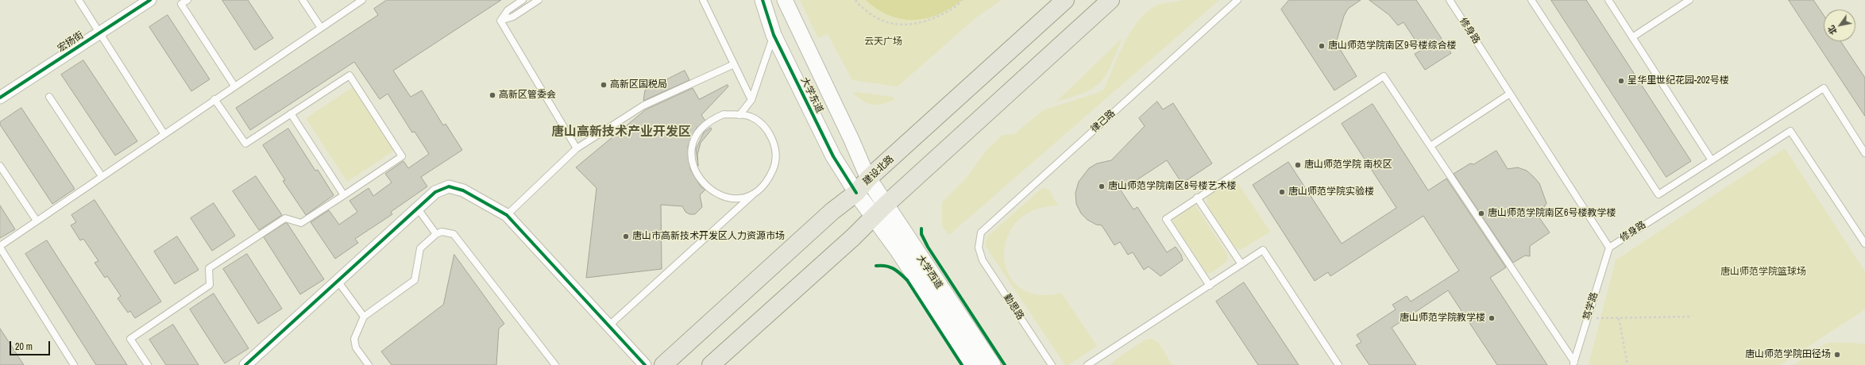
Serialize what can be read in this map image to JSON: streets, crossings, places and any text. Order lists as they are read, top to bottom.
{
  "streets": {
    "main road": ["建设北路", "大学西道"],
    "street": ["宏扬街", "大学东道"],
    "lane": [
      "修身路",
      "律己路",
      "笃学路",
      "勤思路"
    ]
  },
  "crossings": [
    ["修身路", "笃学路"],
    ["大学东道", "建设北路"],
    ["大学东道", "大学西道"],
    ["律己路", "勤思路"],
    ["建设北路", "大学西道"]
  ],
  "districts": ["唐山高新技术产业开发区"],
  "parks": ["云天广场", "唐山师范学院篮球场"],
  "places": [
    "唐山师范学院南区9号楼综合楼",
    "呈华里世纪花园-202号楼",
    "高新区国税局",
    "高新区管委会",
    "唐山师范学院 南校区",
    "唐山师范学院南区8号楼艺术楼",
    "唐山师范学院实验楼",
    "唐山师范学院南区6号楼教学楼",
    "唐山市高新技术开发区人力资源市场",
    "唐山师范学院教学楼",
    "唐山师范学院田径场"
  ],
  "scale_bar": "20 m",
  "north": "bottom left"
}
